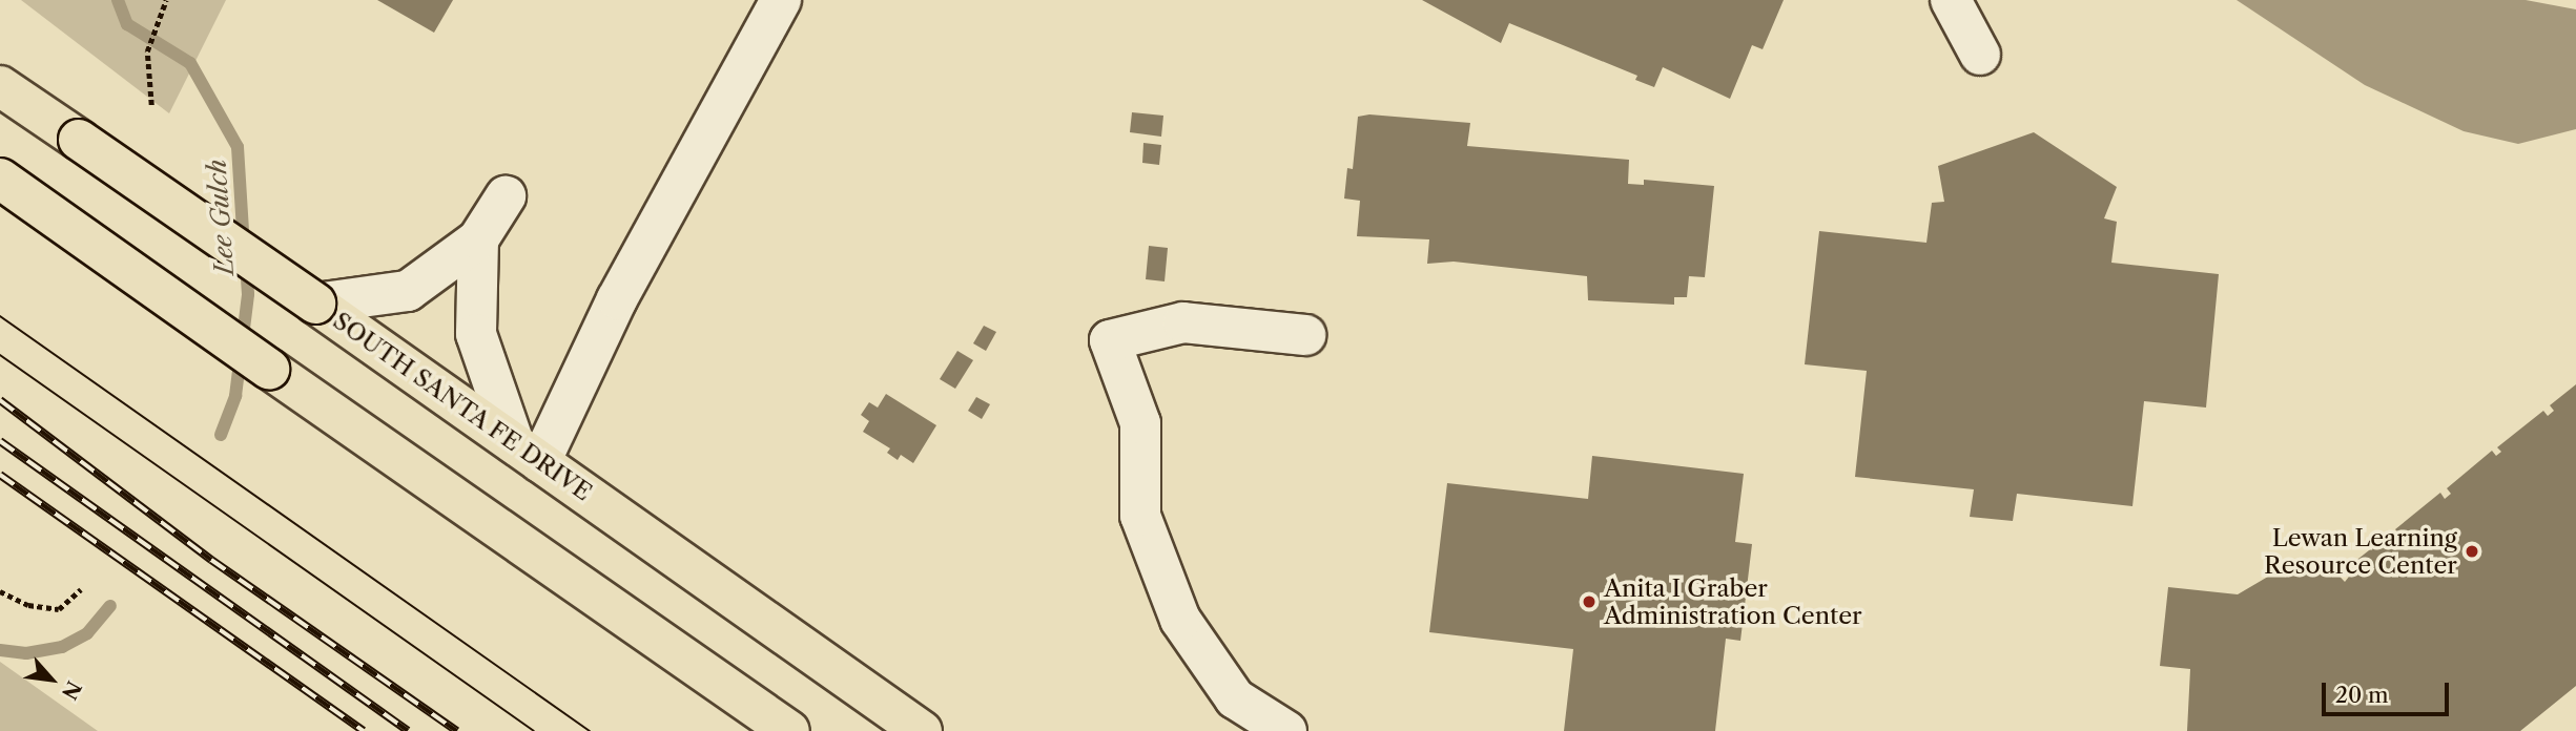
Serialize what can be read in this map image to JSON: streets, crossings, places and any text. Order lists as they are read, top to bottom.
{
  "streets": {
    "highway": ["SOUTH SANTA FE DRIVE"]
  },
  "water": ["Lee Gulch"],
  "places": ["Lewan Learning Resource Center", "Anita I Graber Administration Center"],
  "scale_bar": "20 m",
  "north": "bottom right"
}
